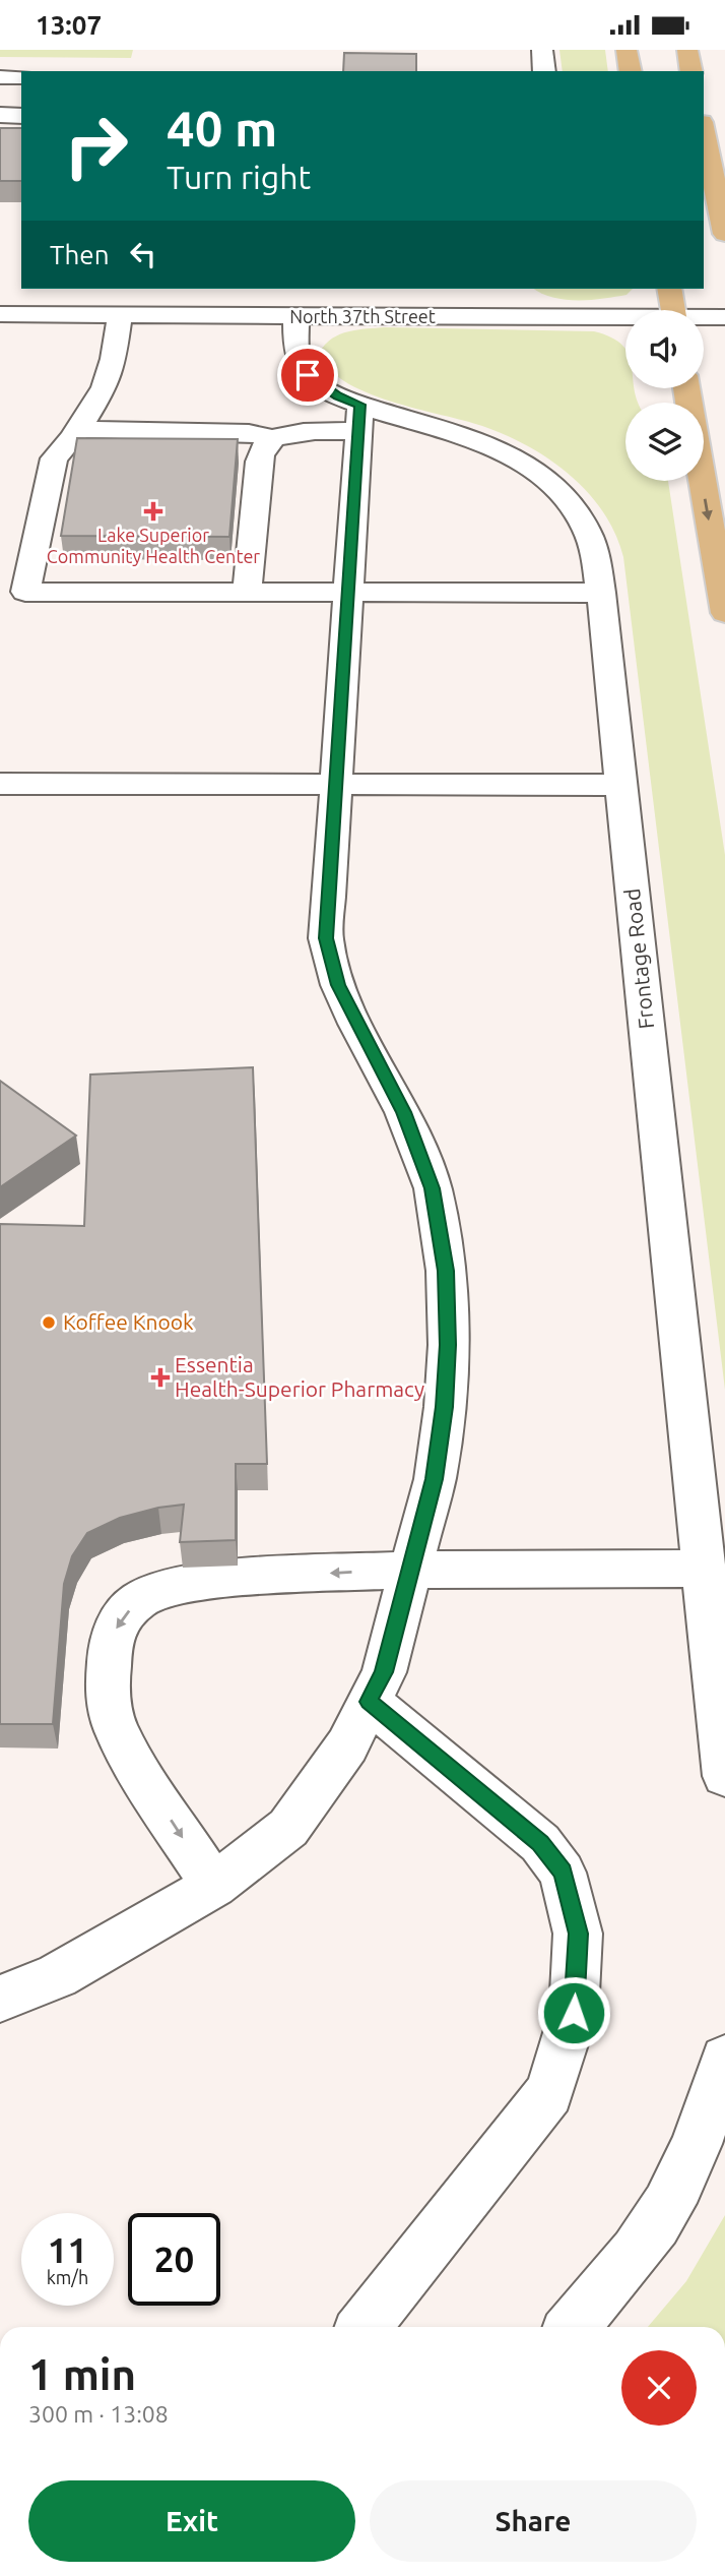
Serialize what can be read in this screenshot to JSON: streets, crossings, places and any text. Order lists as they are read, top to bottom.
{
  "streets": {
    "street": ["North 37th Street", "Frontage Road"]
  },
  "crossings": [
    ["North 37th Street", "Frontage Road"]
  ],
  "places": {
    "health": ["Lake Superior Community Health Center", "Essentia Health-Superior Pharmacy"],
    "other": ["Koffee Knook"]
  },
  "page": {
    "status": "13:07",
    "turn": ["40 m", "Turn right"],
    "then": "Then",
    "speed": "11 km/h",
    "limit": "20",
    "heading": ["1 min", "300 m · 13:08"],
    "buttons": ["Exit", "Share"]
  }
}
